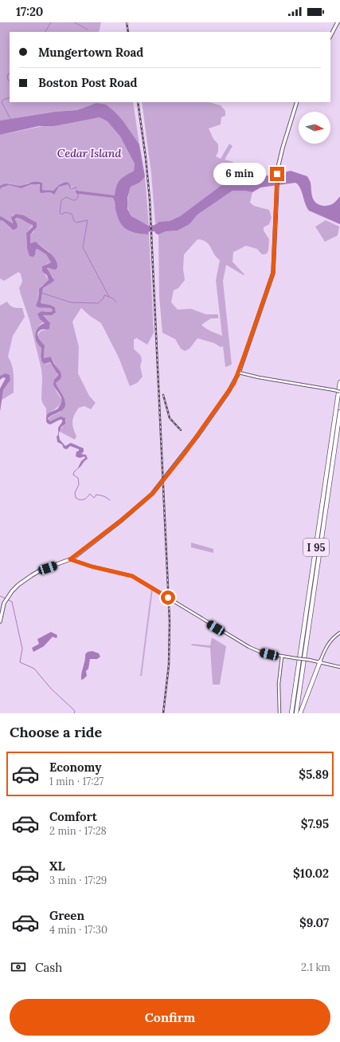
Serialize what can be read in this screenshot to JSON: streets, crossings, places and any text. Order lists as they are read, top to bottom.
{
  "streets": {
    "highway": ["I 95"]
  },
  "parks": ["Cedar Island"],
  "north": "right",
  "page": {
    "status": "17:20",
    "banner": ["Mungertown Road", "Boston Post Road"],
    "bubble": "6 min",
    "heading": "Choose a ride",
    "list": [
      {
        "name": "Economy",
        "note": "1 min · 17:27",
        "value": "$5.89"
      },
      {
        "name": "Comfort",
        "note": "2 min · 17:28",
        "value": "$7.95"
      },
      {
        "name": "XL",
        "note": "3 min · 17:29",
        "value": "$10.02"
      },
      {
        "name": "Green",
        "note": "4 min · 17:30",
        "value": "$9.07"
      }
    ],
    "pay": ["Cash", "2.1 km"],
    "buttons": "Confirm"
  }
}
